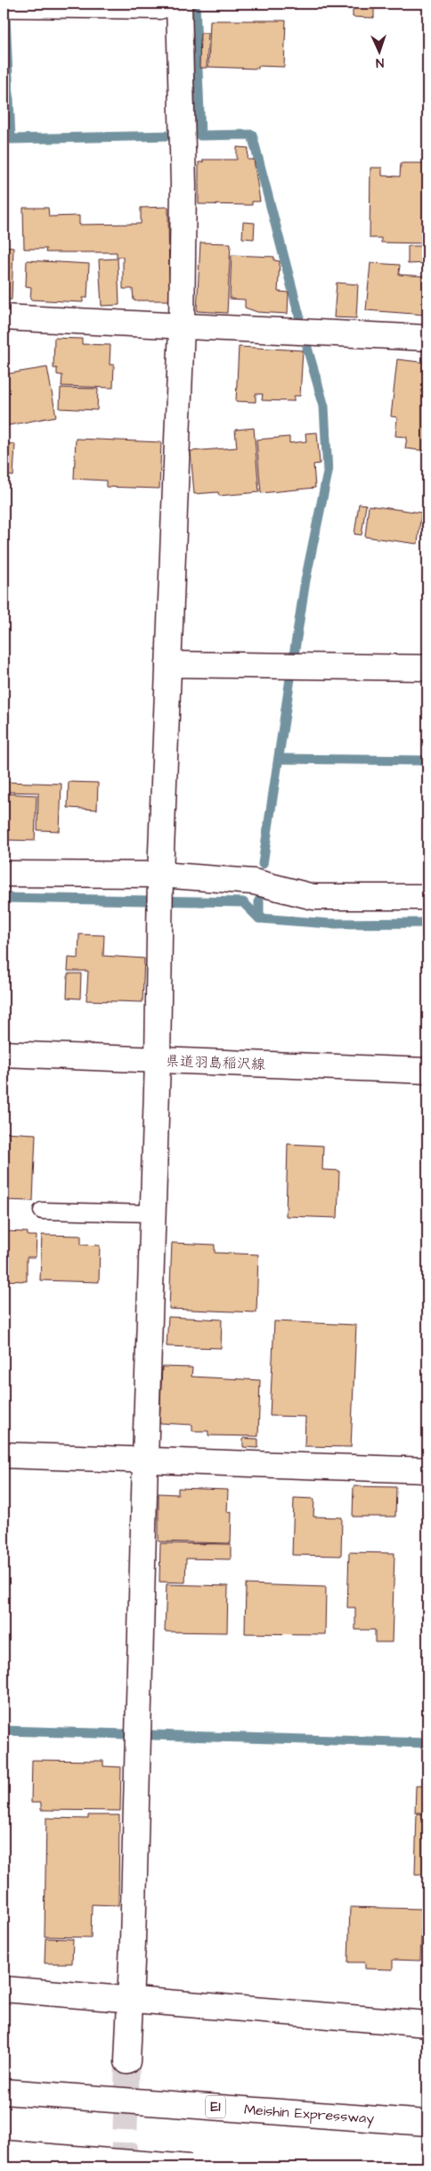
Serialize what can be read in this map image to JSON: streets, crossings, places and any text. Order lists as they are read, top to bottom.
{
  "streets": {
    "main road": ["県道羽島稲沢線", "E1", "Meishin Expressway"]
  },
  "north": "bottom"
}
